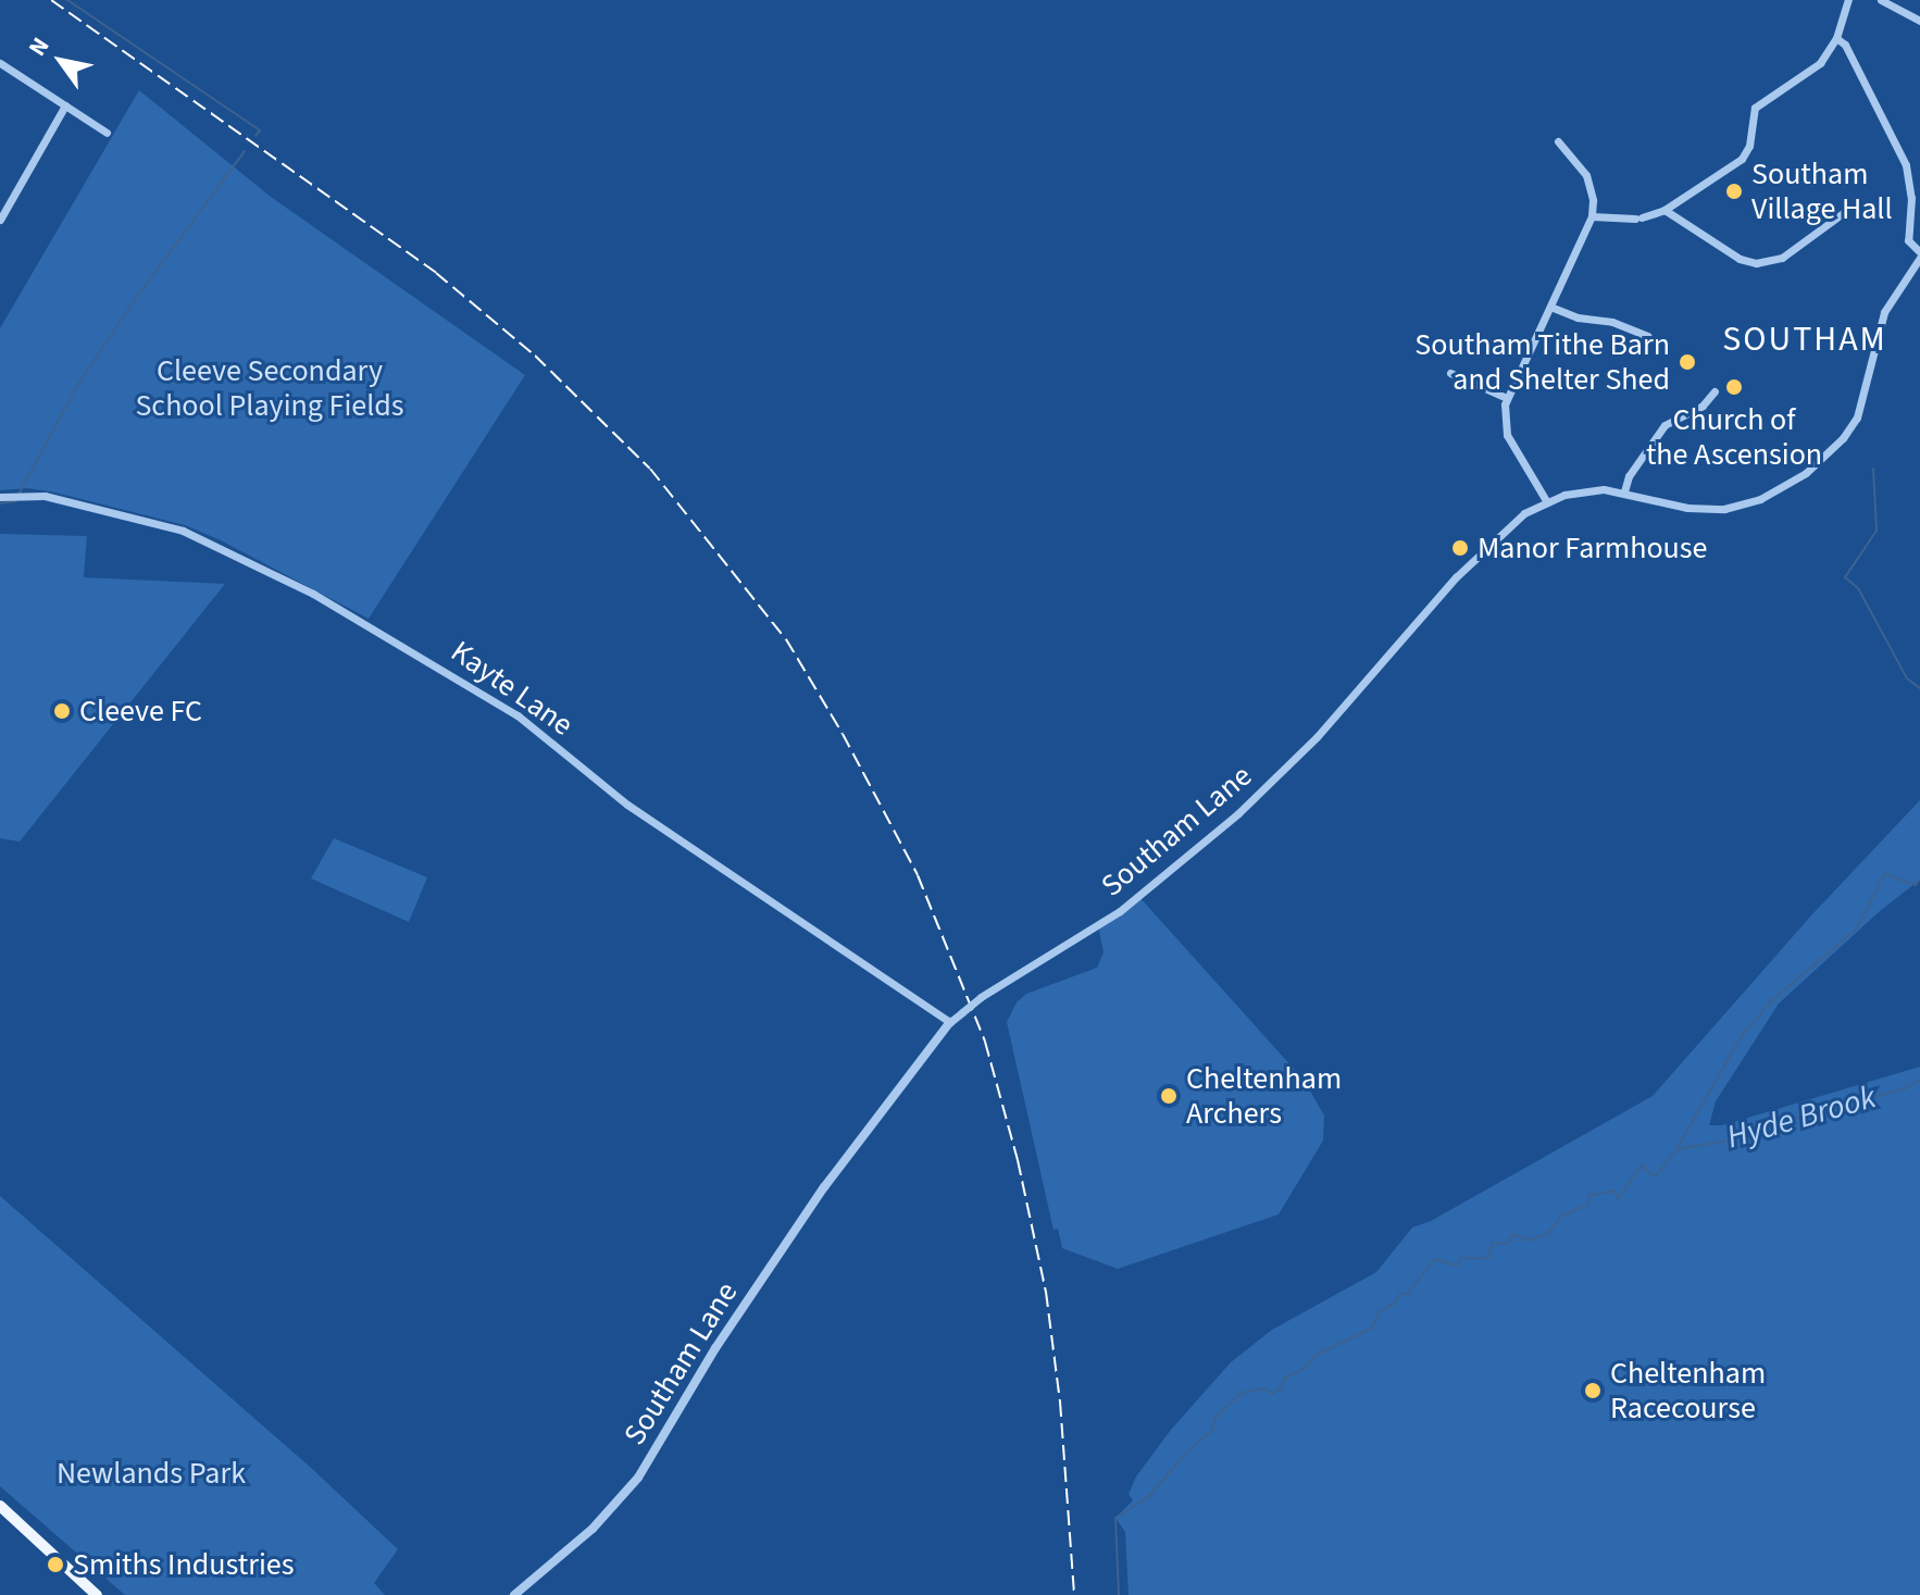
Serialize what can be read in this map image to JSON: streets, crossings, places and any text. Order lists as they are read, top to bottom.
{
  "streets": {
    "street": ["Kayte Lane", "Southam Lane"]
  },
  "crossings": [
    ["Kayte Lane", "Southam Lane"]
  ],
  "districts": ["SOUTHAM"],
  "water": ["Hyde Brook"],
  "parks": ["Cleeve Secondary School Playing Fields", "Newlands Park"],
  "places": [
    "Southam Village Hall",
    "Southam Tithe Barn and Shelter Shed",
    "Church of the Ascension",
    "Manor Farmhouse",
    "Cleeve FC",
    "Cheltenham Archers",
    "Cheltenham Racecourse",
    "Smiths Industries"
  ],
  "north": "top left"
}
